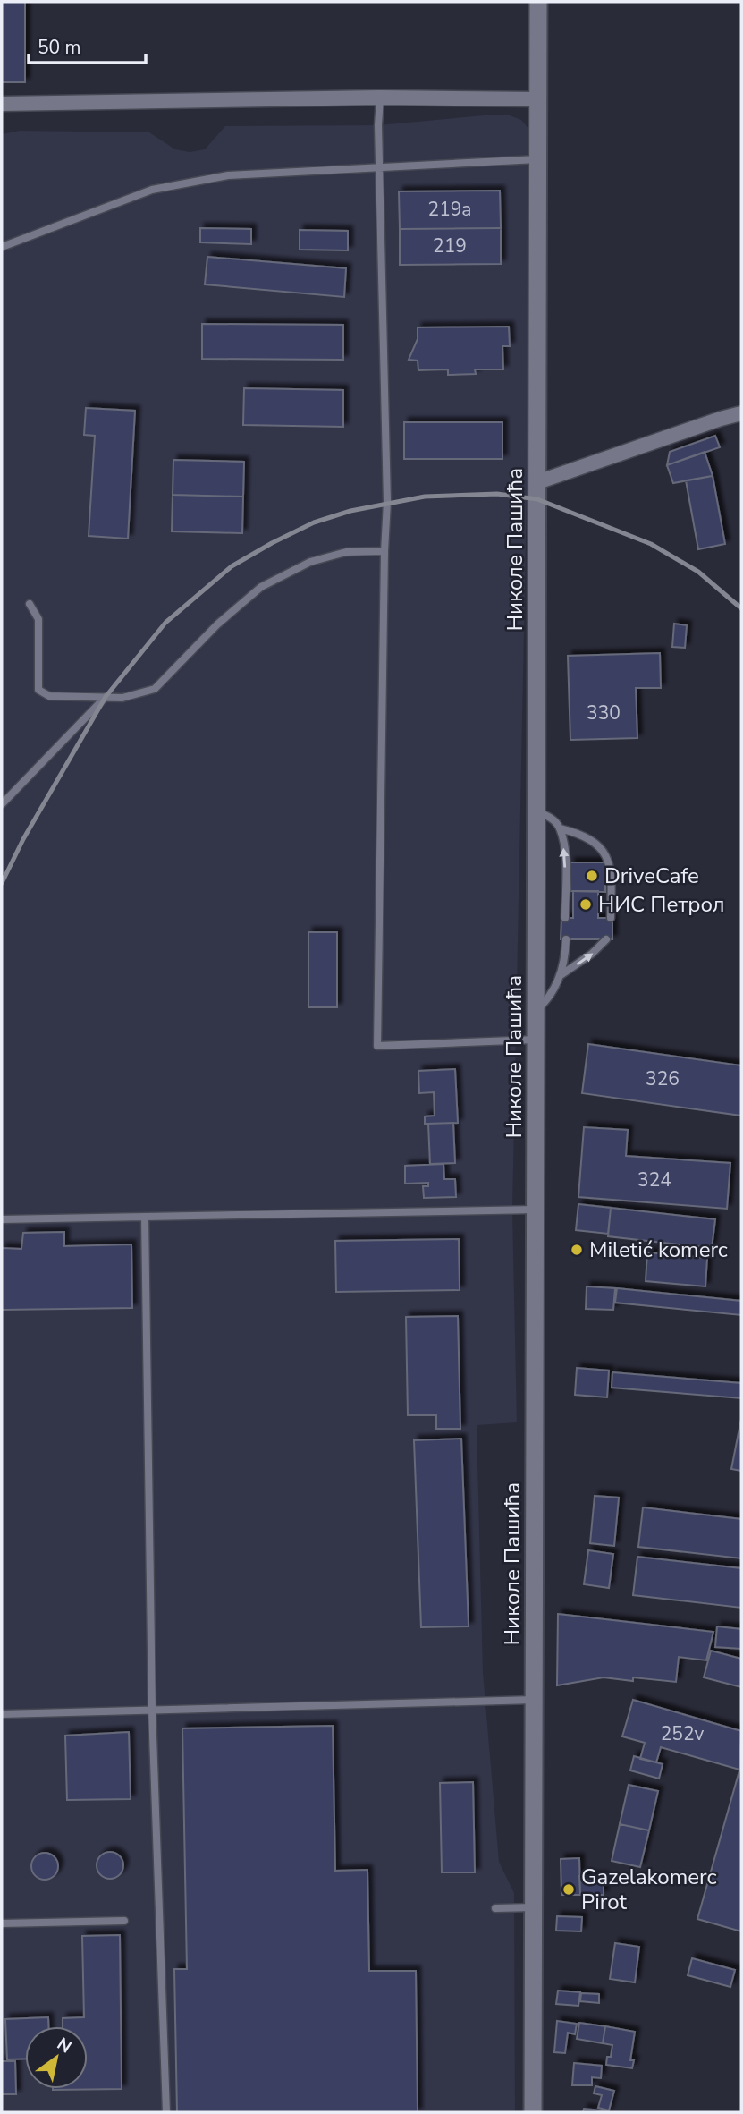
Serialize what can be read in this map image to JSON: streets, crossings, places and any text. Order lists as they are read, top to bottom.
{
  "streets": {
    "main road": ["Николе Пашића"]
  },
  "places": [
    "DriveCafe",
    "НИС Петрол",
    "Miletić komerc",
    "Gazelakomerc Pirot"
  ],
  "house_numbers": [
    "219a",
    "219",
    "330",
    "326",
    "324",
    "252v"
  ],
  "scale_bar": "50 m",
  "north": "top right"
}
